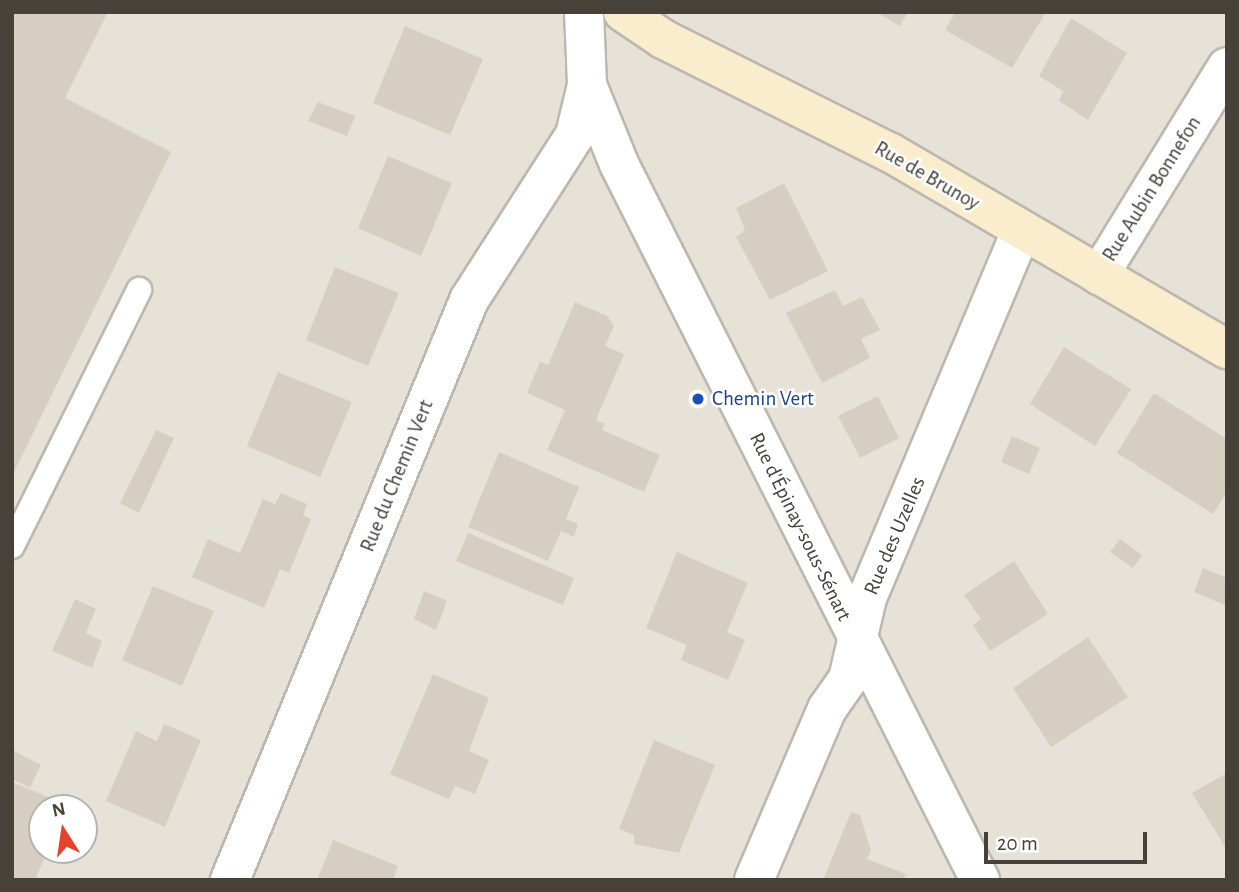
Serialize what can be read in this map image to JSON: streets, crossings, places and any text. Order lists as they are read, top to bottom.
{
  "streets": {
    "street": [
      "Rue de Brunoy",
      "Rue Aubin Bonnefon",
      "Rue du Chemin Vert",
      "Rue d'Épinay-sous-Sénart",
      "Rue des Uzelles"
    ]
  },
  "crossings": [
    ["Rue de Brunoy", "Rue Aubin Bonnefon"],
    ["Rue de Brunoy", "Rue des Uzelles"],
    ["Rue du Chemin Vert", "Rue d'Épinay-sous-Sénart"],
    ["Rue d'Épinay-sous-Sénart", "Rue des Uzelles"]
  ],
  "places": ["Chemin Vert"],
  "scale_bar": "20 m",
  "north": "top"
}
